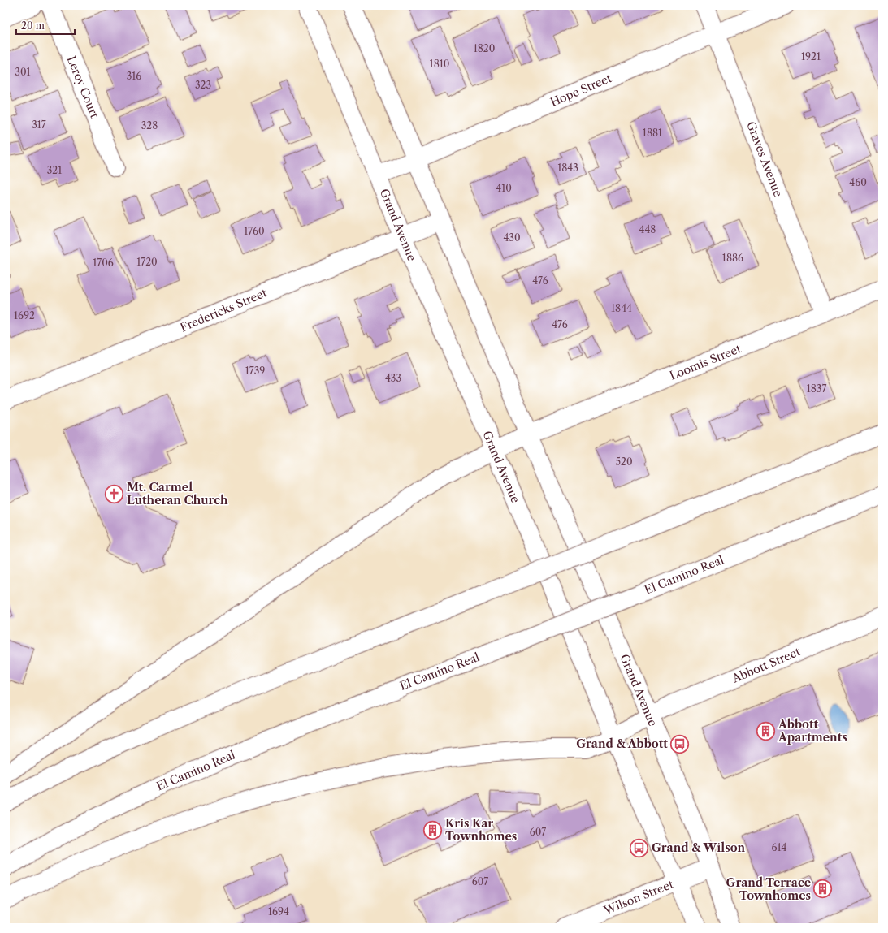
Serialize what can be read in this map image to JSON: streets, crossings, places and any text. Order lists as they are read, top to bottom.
{
  "streets": {
    "main road": [
      "Leroy Court",
      "Hope Street",
      "Graves Avenue",
      "Grand Avenue",
      "Fredericks Street",
      "Loomis Street",
      "El Camino Real",
      "Abbott Street",
      "Wilson Street"
    ]
  },
  "crossings": [
    ["Hope Street", "Graves Avenue"],
    ["Hope Street", "Grand Avenue"],
    ["Graves Avenue", "Loomis Street"],
    ["Grand Avenue", "Fredericks Street"],
    ["Grand Avenue", "Loomis Street"],
    ["Grand Avenue", "Abbott Street"],
    ["Grand Avenue", "Wilson Street"]
  ],
  "places": {
    "church": ["Mt. Carmel Lutheran Church"],
    "building": ["Abbott Apartments", "Kris Kar Townhomes", "Grand Terrace Townhomes"],
    "bus stop": ["Grand & Abbott", "Grand & Wilson"]
  },
  "house_numbers": [
    "1820",
    "1921",
    "1810",
    "301",
    "316",
    "323",
    "317",
    "328",
    "1881",
    "1843",
    "321",
    "460",
    "410",
    "448",
    "1760",
    "430",
    "1886",
    "1720",
    "1706",
    "476",
    "1844",
    "1692",
    "476",
    "1739",
    "433",
    "1837",
    "520",
    "607",
    "614",
    "607",
    "1694"
  ],
  "scale_bar": "20 m"
}
